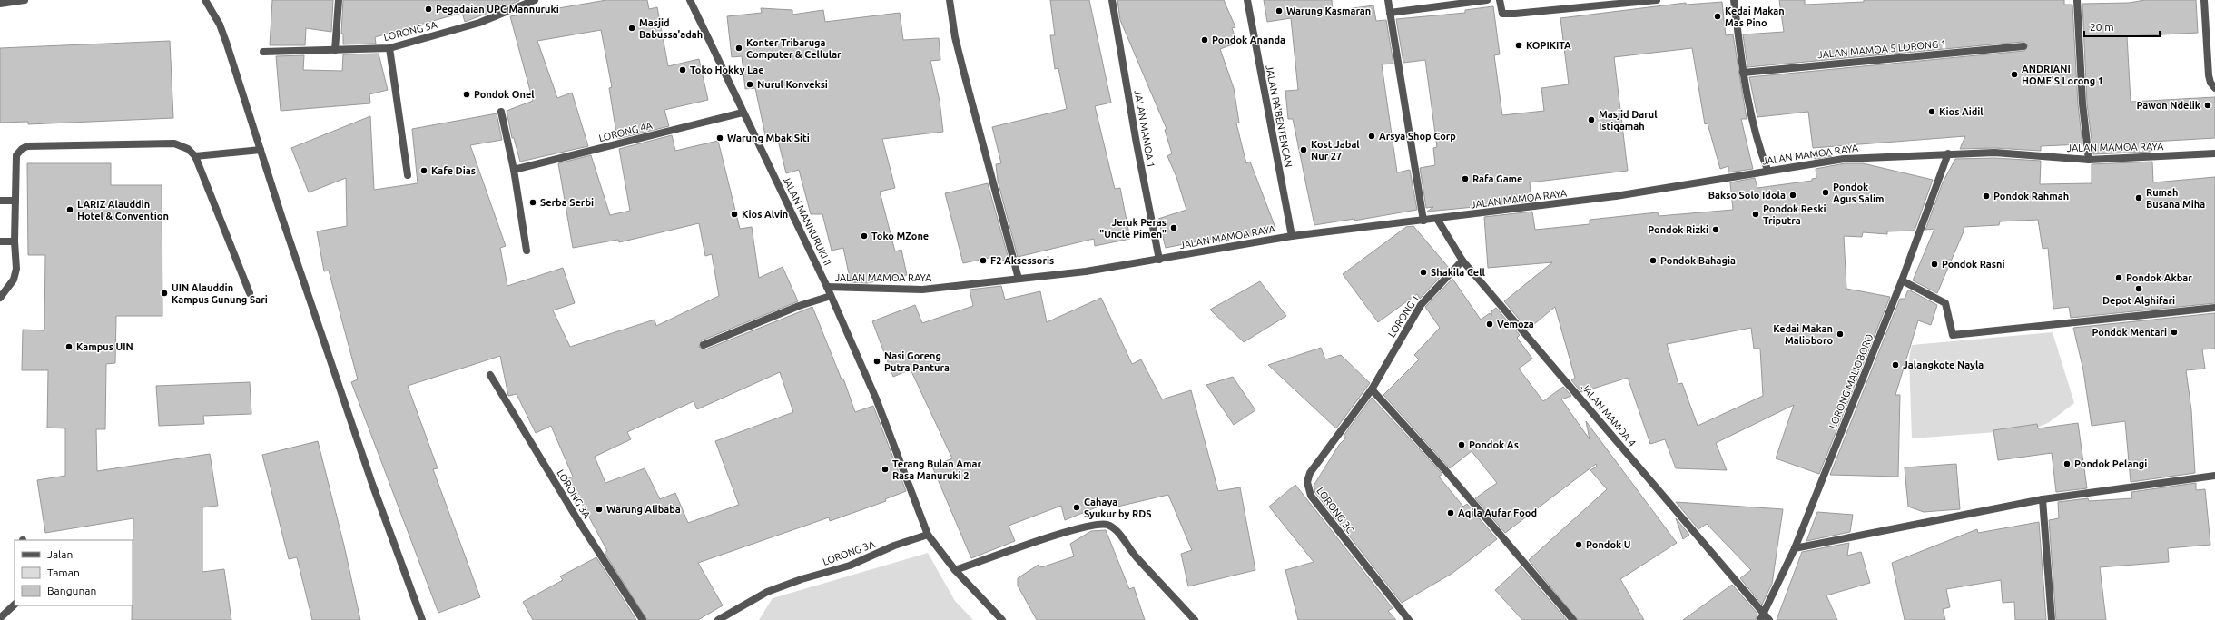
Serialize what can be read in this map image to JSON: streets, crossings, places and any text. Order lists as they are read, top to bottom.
{
  "streets": {
    "street": [
      "LORONG 5A",
      "JALAN MAMOA 5 LORONG 1",
      "JALAN PA'BENTENGAN",
      "JALAN MAMOA 1",
      "LORONG 4A",
      "JALAN MAMOA RAYA",
      "JALAN MANNURUKI II",
      "LORONG 1",
      "LORONG MALIOBORO",
      "JALAN MAMOA 4",
      "LORONG 3A",
      "LORONG 3C"
    ]
  },
  "crossings": [
    ["JALAN PA'BENTENGAN", "JALAN MAMOA RAYA"],
    ["JALAN MAMOA 1", "JALAN MAMOA RAYA"],
    ["LORONG 4A", "JALAN MANNURUKI II"],
    ["JALAN MAMOA RAYA", "JALAN MANNURUKI II"],
    ["JALAN MAMOA RAYA", "LORONG MALIOBORO"],
    ["JALAN MAMOA RAYA", "JALAN MAMOA 4"],
    ["JALAN MANNURUKI II", "LORONG 3A"],
    ["LORONG 1", "JALAN MAMOA 4"],
    ["LORONG 1", "LORONG 3C"],
    ["LORONG MALIOBORO", "JALAN MAMOA 4"]
  ],
  "places": [
    "Pegadaian UPC Mannuruki",
    "Warung Kasmaran",
    "Kedai Makan Mas Pino",
    "Masjid Babussa'adah",
    "Pondok Ananda",
    "KOPIKITA",
    "Konter Tribaruga Computer & Cellular",
    "Toko Hokky Lae",
    "ANDRIANI HOME'S Lorong 1",
    "Nurul Konveksi",
    "Pondok Onel",
    "Pawon Ndelik",
    "Kios Aidil",
    "Masjid Darul Istiqamah",
    "Arsya Shop Corp",
    "Warung Mbak Siti",
    "Kost Jabal Nur 27",
    "Kafe Dias",
    "Rafa Game",
    "Pondok Agus Salim",
    "Bakso Solo Idola",
    "Pondok Rahmah",
    "Rumah Busana Miha",
    "Serba Serbi",
    "LARIZ Alauddin Hotel & Convention",
    "Kios Alvin",
    "Pondok Reski Triputra",
    "Jeruk Peras \"Uncle Pimen\"",
    "Pondok Rizki",
    "Toko MZone",
    "F2 Aksessoris",
    "Pondok Bahagia",
    "Pondok Rasni",
    "Shakila Cell",
    "Pondok Akbar",
    "Depot Alghifari",
    "UIN Alauddin Kampus Gunung Sari",
    "Vemoza",
    "Pondok Mentari",
    "Kedai Makan Malioboro",
    "Kampus UIN",
    "Nasi Goreng Putra Pantura",
    "Jalangkote Nayla",
    "Pondok As",
    "Pondok Pelangi",
    "Terang Bulan Amar Rasa Manuruki 2",
    "Cahaya Syukur by RDS",
    "Warung Alibaba",
    "Aqila Aufar Food",
    "Pondok U"
  ],
  "legend": ["Jalan", "Taman", "Bangunan"],
  "scale_bar": "20 m"
}
